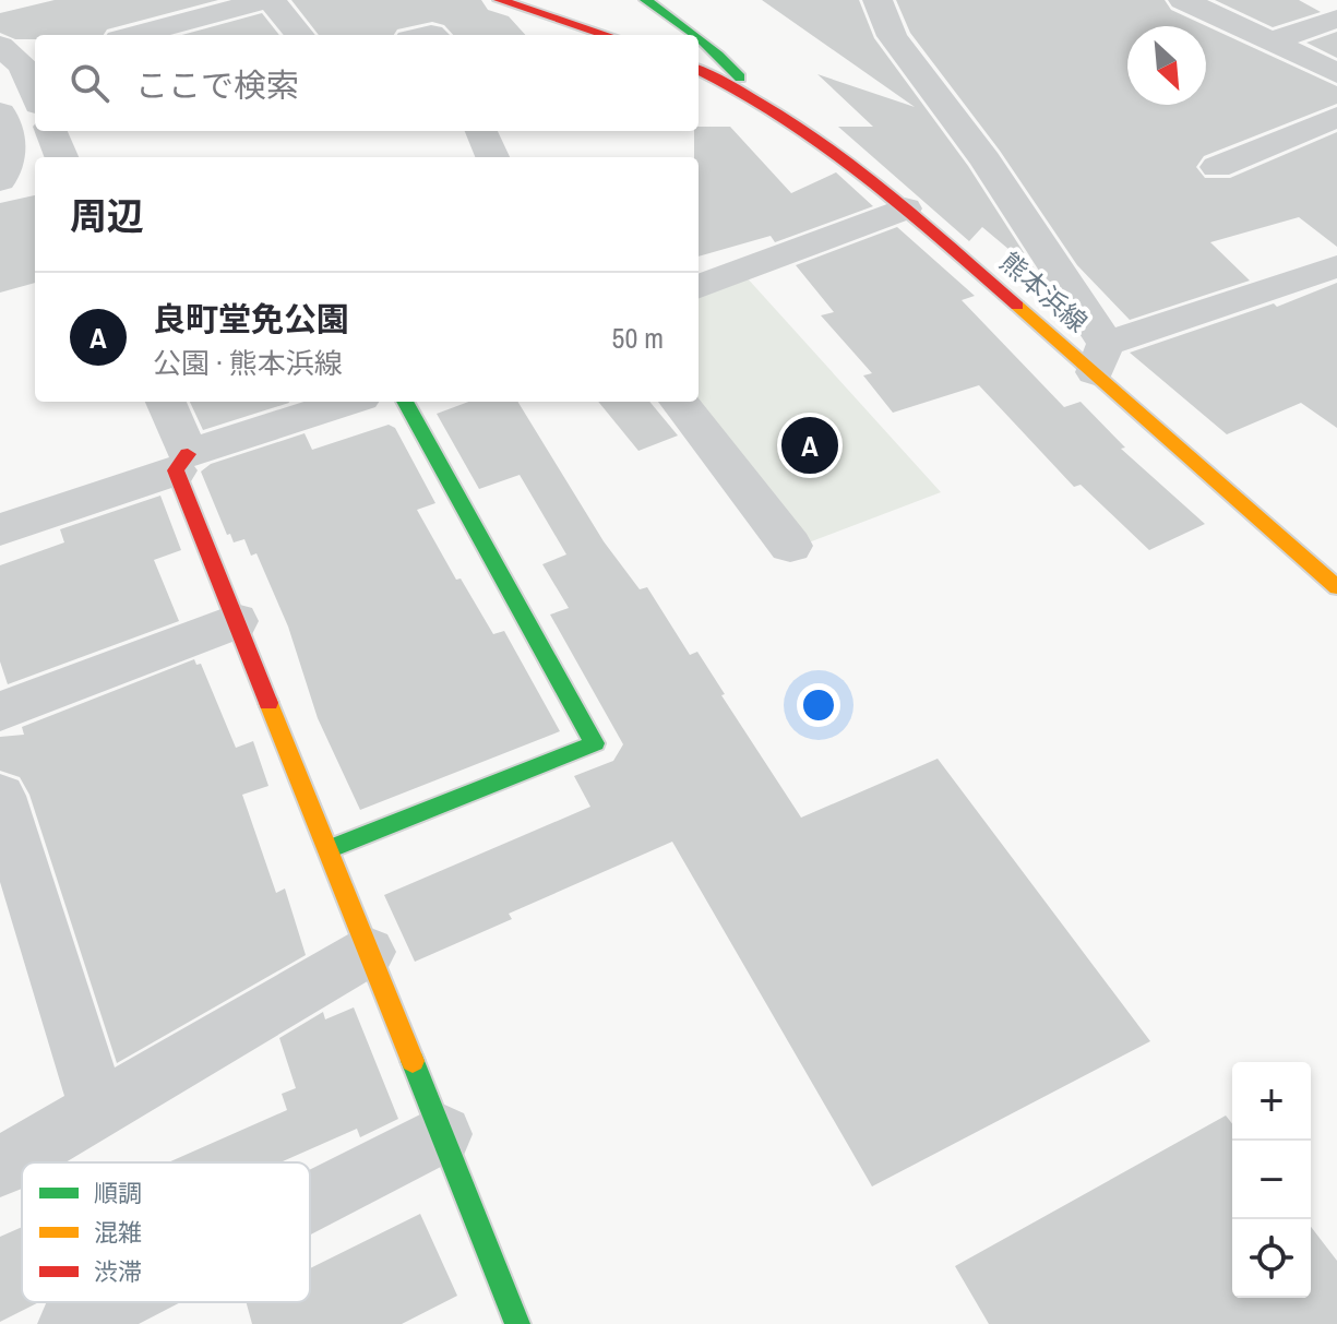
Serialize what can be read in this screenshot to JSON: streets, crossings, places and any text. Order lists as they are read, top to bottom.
{
  "streets": {
    "main road": ["熊本浜線"]
  },
  "legend": ["順調", "混雑", "渋滞"],
  "north": "bottom right",
  "page": {
    "search": "ここで検索",
    "heading": "周辺",
    "list": [
      {
        "mark": "A",
        "name": "良町堂免公園",
        "note": "公園 · 熊本浜線",
        "value": "50 m"
      }
    ],
    "pins": "A",
    "map_buttons": ["+", "−"]
  }
}
